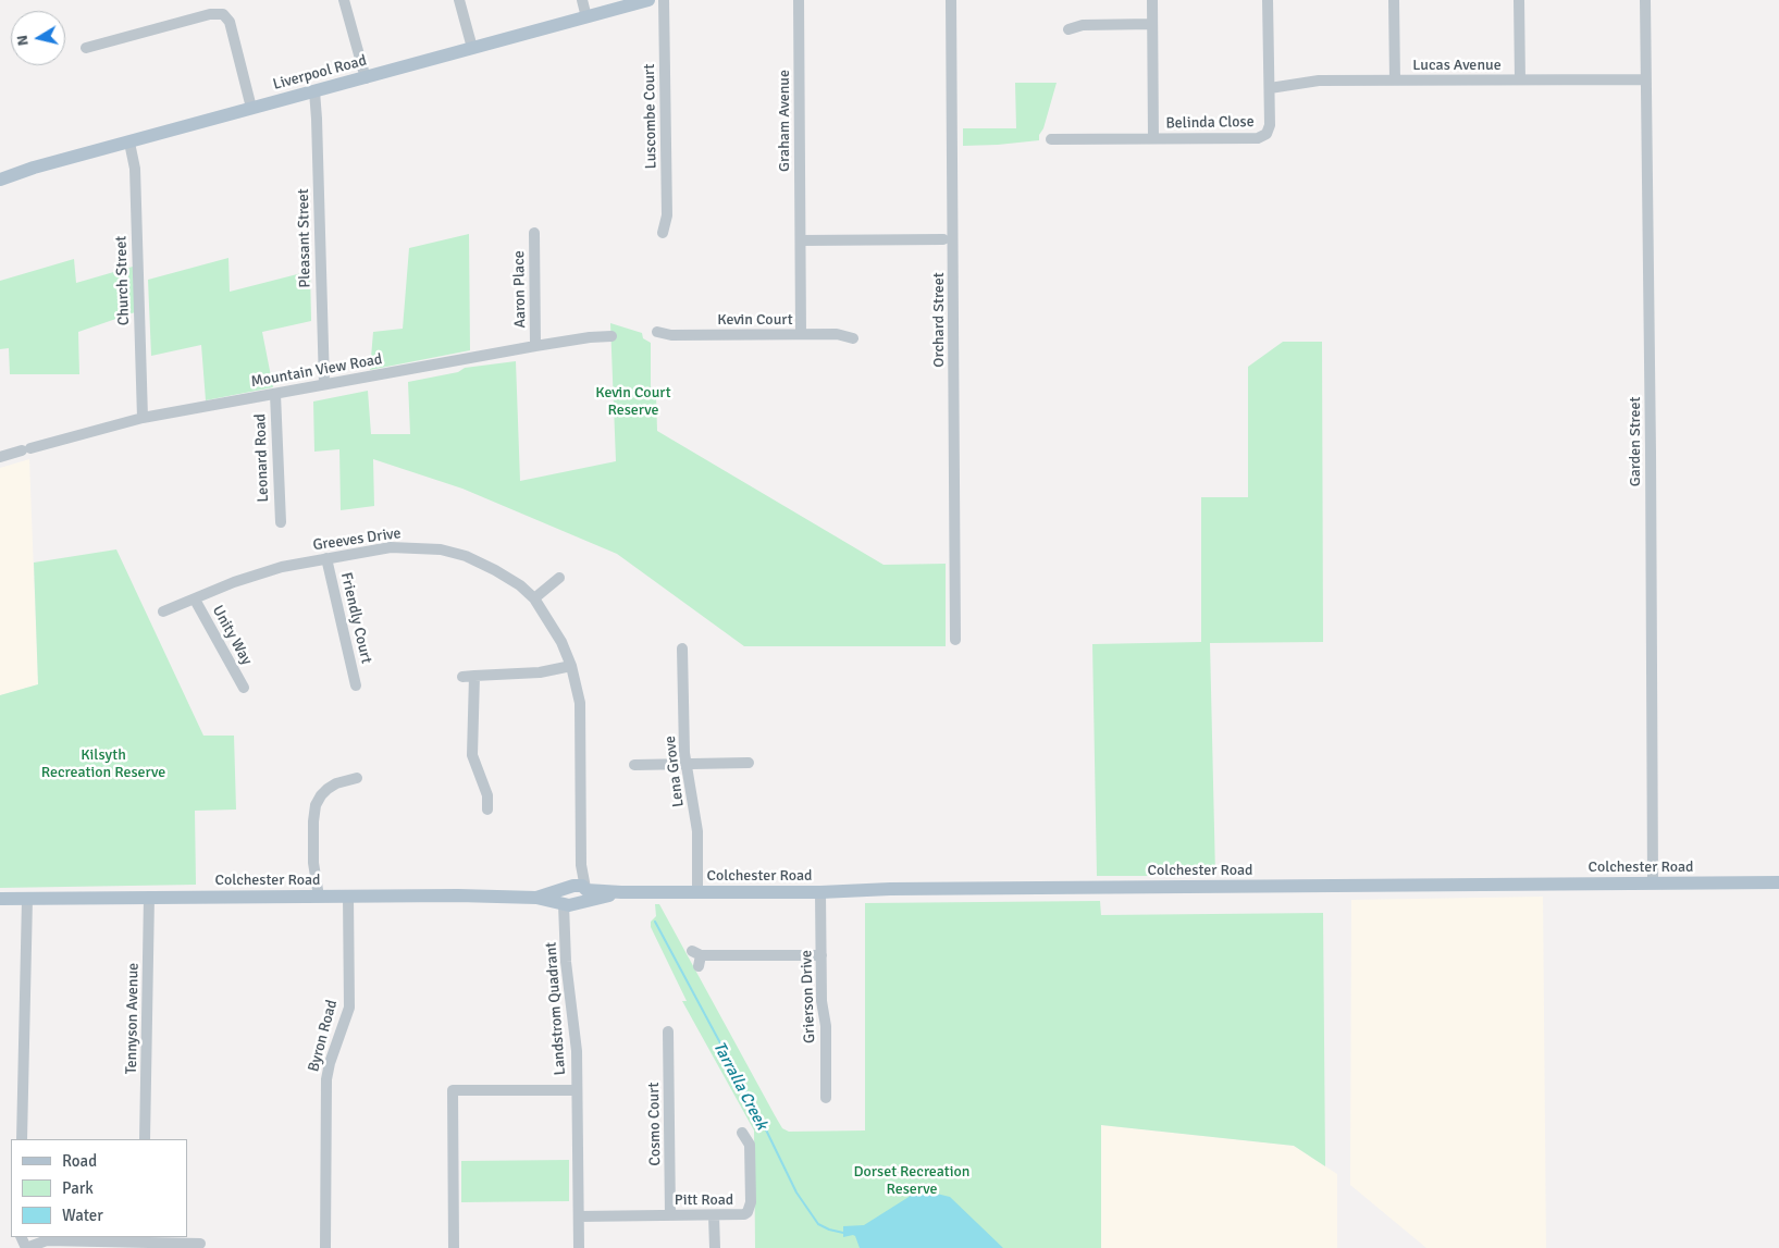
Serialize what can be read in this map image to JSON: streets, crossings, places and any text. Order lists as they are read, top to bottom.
{
  "streets": {
    "main road": ["Liverpool Road", "Colchester Road"],
    "street": [
      "Lucas Avenue",
      "Luscombe Court",
      "Graham Avenue",
      "Belinda Close",
      "Pleasant Street",
      "Church Street",
      "Aaron Place",
      "Kevin Court",
      "Orchard Street",
      "Mountain View Road",
      "Garden Street",
      "Leonard Road",
      "Greeves Drive",
      "Friendly Court",
      "Unity Way",
      "Lena Grove",
      "Grierson Drive",
      "Landstrom Quadrant",
      "Tennyson Avenue",
      "Byron Road",
      "Cosmo Court",
      "Pitt Road"
    ]
  },
  "crossings": [
    ["Lucas Avenue", "Belinda Close"],
    ["Lucas Avenue", "Garden Street"],
    ["Liverpool Road", "Pleasant Street"],
    ["Liverpool Road", "Church Street"],
    ["Graham Avenue", "Kevin Court"],
    ["Pleasant Street", "Mountain View Road"],
    ["Church Street", "Mountain View Road"],
    ["Aaron Place", "Mountain View Road"],
    ["Mountain View Road", "Leonard Road"],
    ["Garden Street", "Colchester Road"],
    ["Greeves Drive", "Friendly Court"],
    ["Greeves Drive", "Unity Way"],
    ["Greeves Drive", "Colchester Road"],
    ["Greeves Drive", "Landstrom Quadrant"],
    ["Lena Grove", "Colchester Road"],
    ["Colchester Road", "Grierson Drive"],
    ["Colchester Road", "Landstrom Quadrant"],
    ["Colchester Road", "Tennyson Avenue"],
    ["Colchester Road", "Byron Road"],
    ["Landstrom Quadrant", "Pitt Road"],
    ["Cosmo Court", "Pitt Road"]
  ],
  "water": ["Tarralla Creek"],
  "parks": ["Kevin Court Reserve", "Kilsyth Recreation Reserve", "Dorset Recreation Reserve"],
  "legend": ["Road", "Park", "Water"],
  "north": "left"
}
